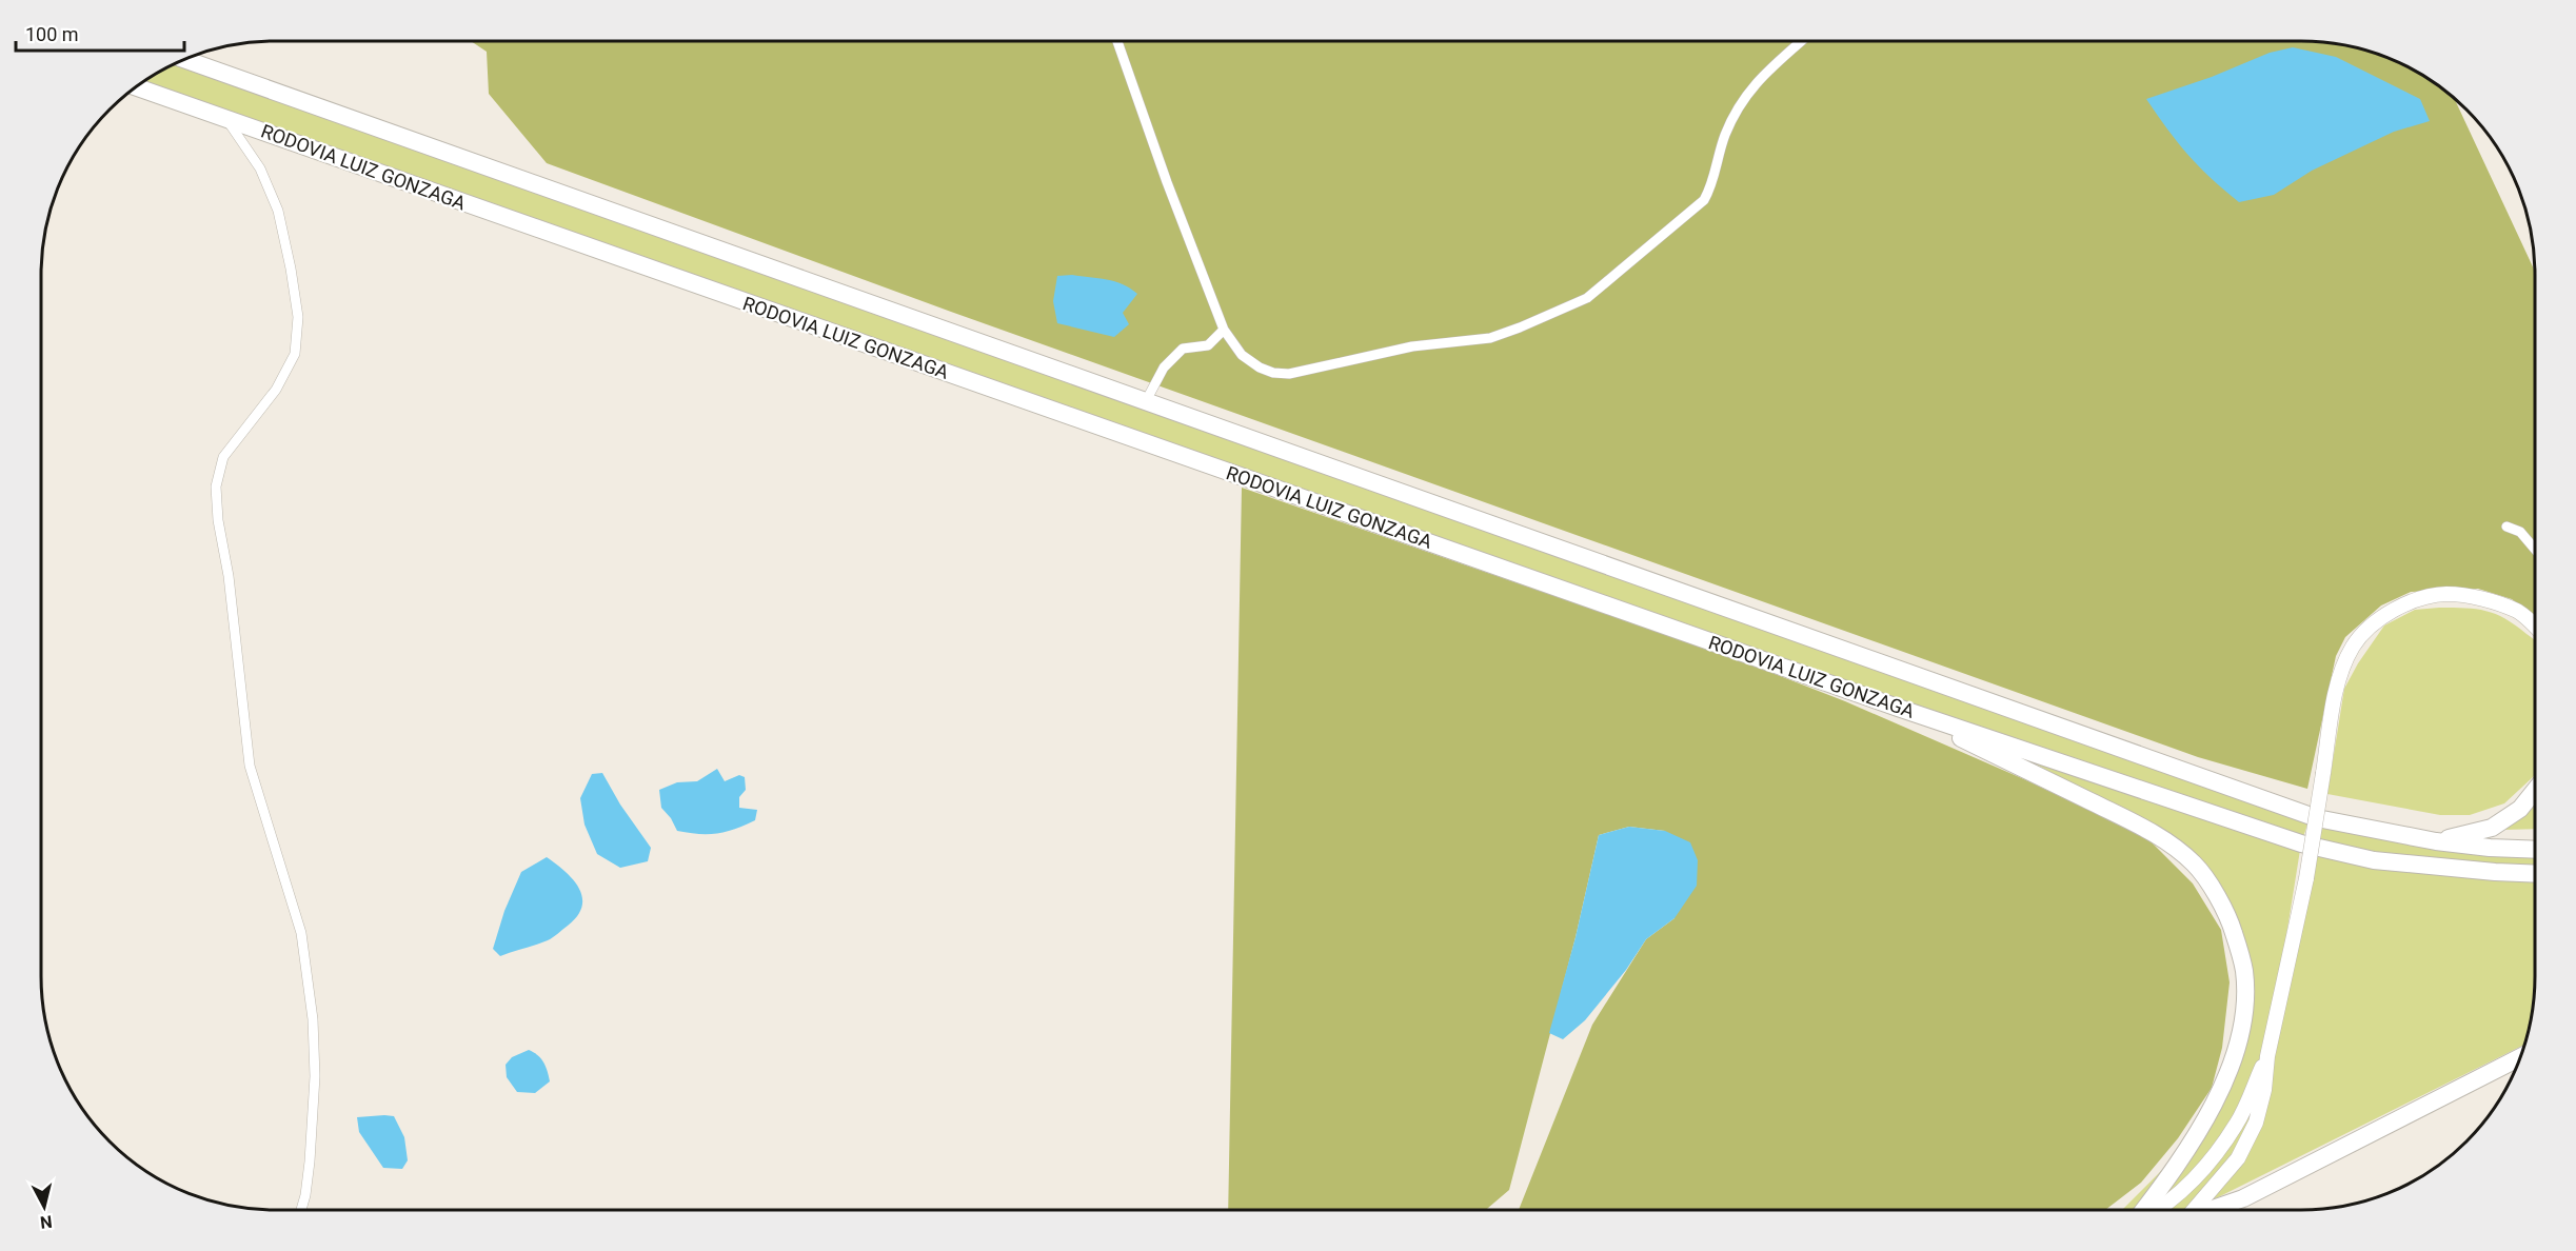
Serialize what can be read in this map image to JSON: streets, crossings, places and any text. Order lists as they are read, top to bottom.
{
  "streets": {
    "highway": ["RODOVIA LUIZ GONZAGA"]
  },
  "scale_bar": "100 m",
  "north": "bottom"
}
